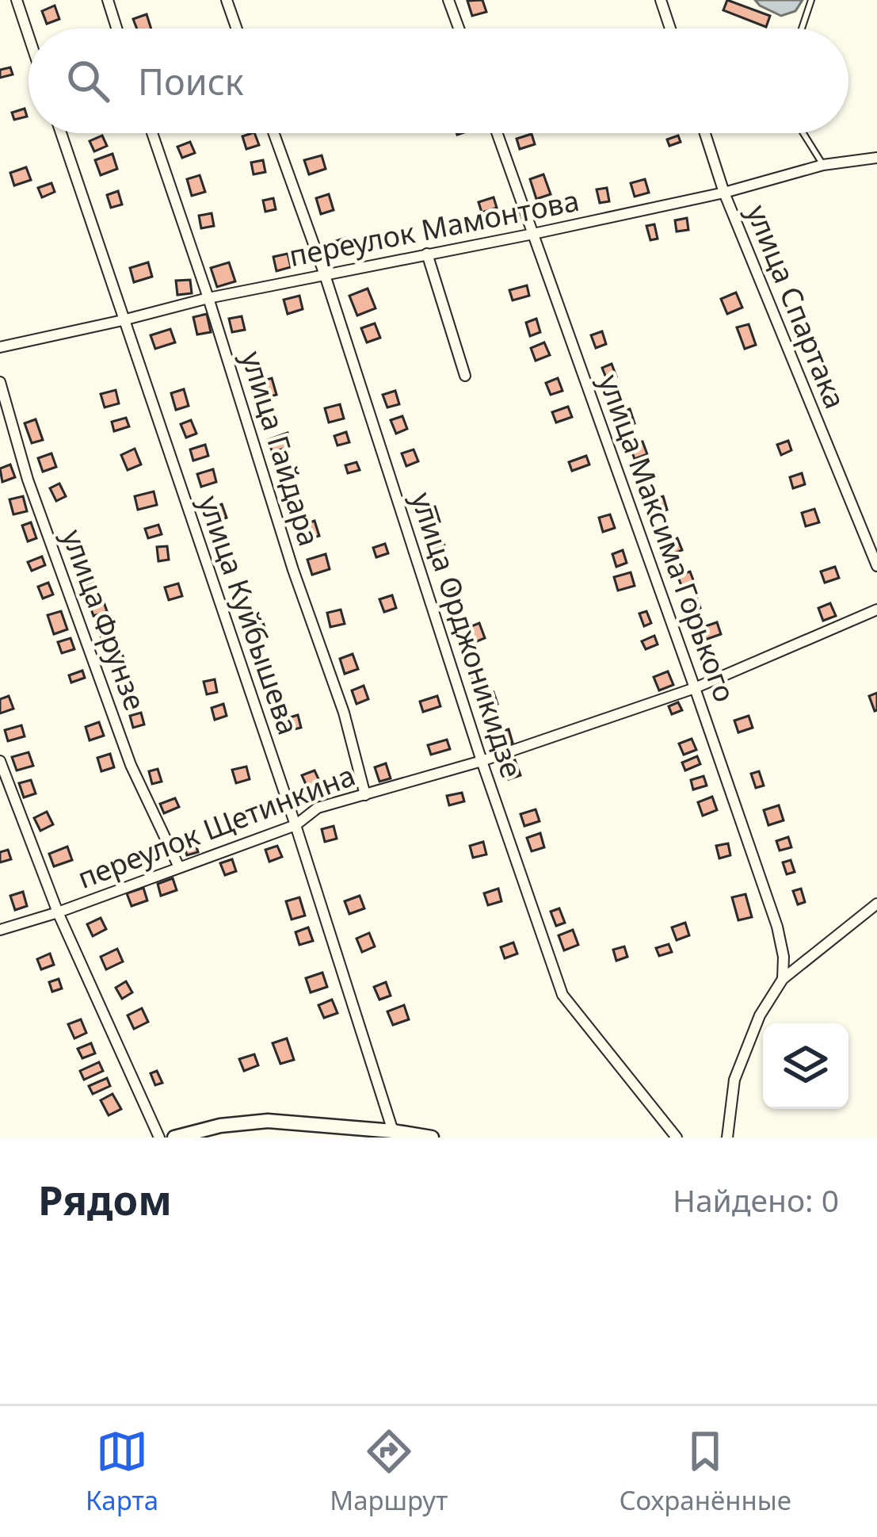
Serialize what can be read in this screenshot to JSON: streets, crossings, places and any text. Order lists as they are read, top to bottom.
{
  "streets": {
    "street": [
      "переулок Мамонтова",
      "улица Спартака",
      "улица Гайдара",
      "улица Максима Горького",
      "улица Куйбышева",
      "улица Фрунзе",
      "улица Орджоникидзе",
      "переулок Щетинкина"
    ]
  },
  "crossings": [
    ["переулок Мамонтова", "улица Спартака"],
    ["переулок Мамонтова", "улица Гайдара"],
    ["переулок Мамонтова", "улица Максима Горького"],
    ["переулок Мамонтова", "улица Куйбышева"],
    ["переулок Мамонтова", "улица Орджоникидзе"],
    ["улица Гайдара", "переулок Щетинкина"],
    ["улица Максима Горького", "переулок Щетинкина"],
    ["улица Куйбышева", "переулок Щетинкина"],
    ["улица Фрунзе", "переулок Щетинкина"],
    ["улица Орджоникидзе", "переулок Щетинкина"]
  ],
  "page": {
    "search": "Поиск",
    "heading": ["Рядом", "Найдено: 0"],
    "nav": ["Карта", "Маршрут", "Сохранённые"]
  }
}
